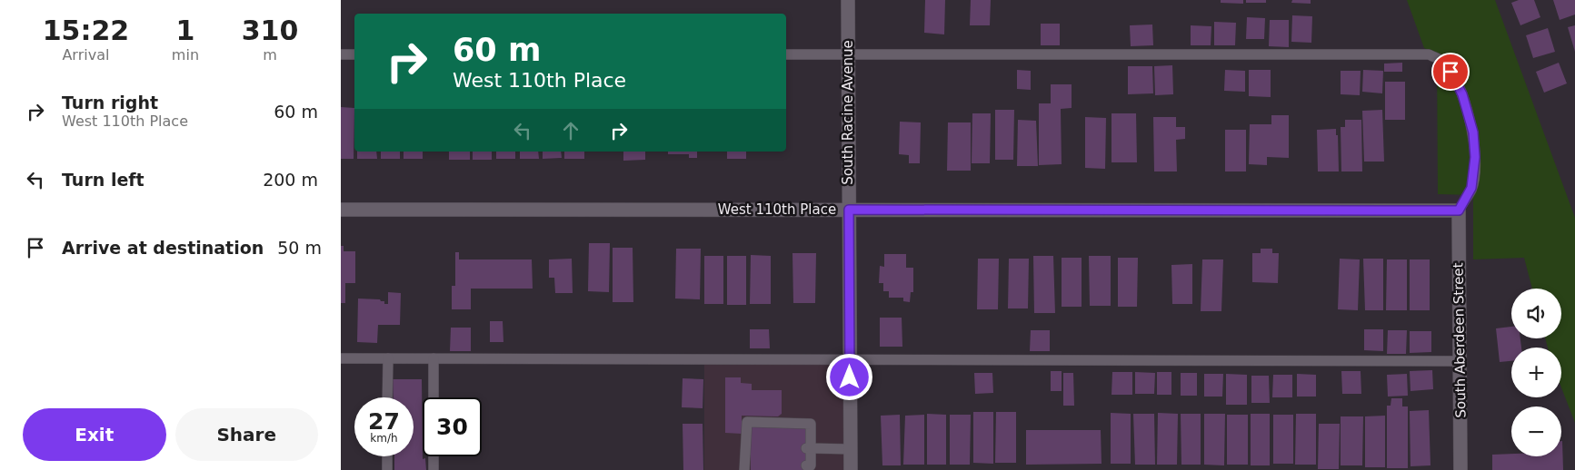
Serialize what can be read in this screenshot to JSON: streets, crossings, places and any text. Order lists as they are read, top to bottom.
{
  "streets": {
    "street": ["South Racine Avenue", "West 110th Place", "South Aberdeen Street"]
  },
  "crossings": [
    ["South Racine Avenue", "West 110th Place"],
    ["West 110th Place", "South Aberdeen Street"]
  ],
  "page": {
    "eta": [
      "15:22",
      "Arrival",
      "1",
      "min",
      "310",
      "m"
    ],
    "turn": ["60 m", "West 110th Place"],
    "list": [
      {
        "name": "Turn right",
        "note": "West 110th Place",
        "value": "60 m"
      },
      {
        "name": "Turn left",
        "value": "200 m"
      },
      {
        "name": "Arrive at destination",
        "value": "50 m"
      }
    ],
    "map_buttons": ["+", "−"],
    "speed": "27 km/h",
    "limit": "30",
    "buttons": ["Exit", "Share"]
  }
}
